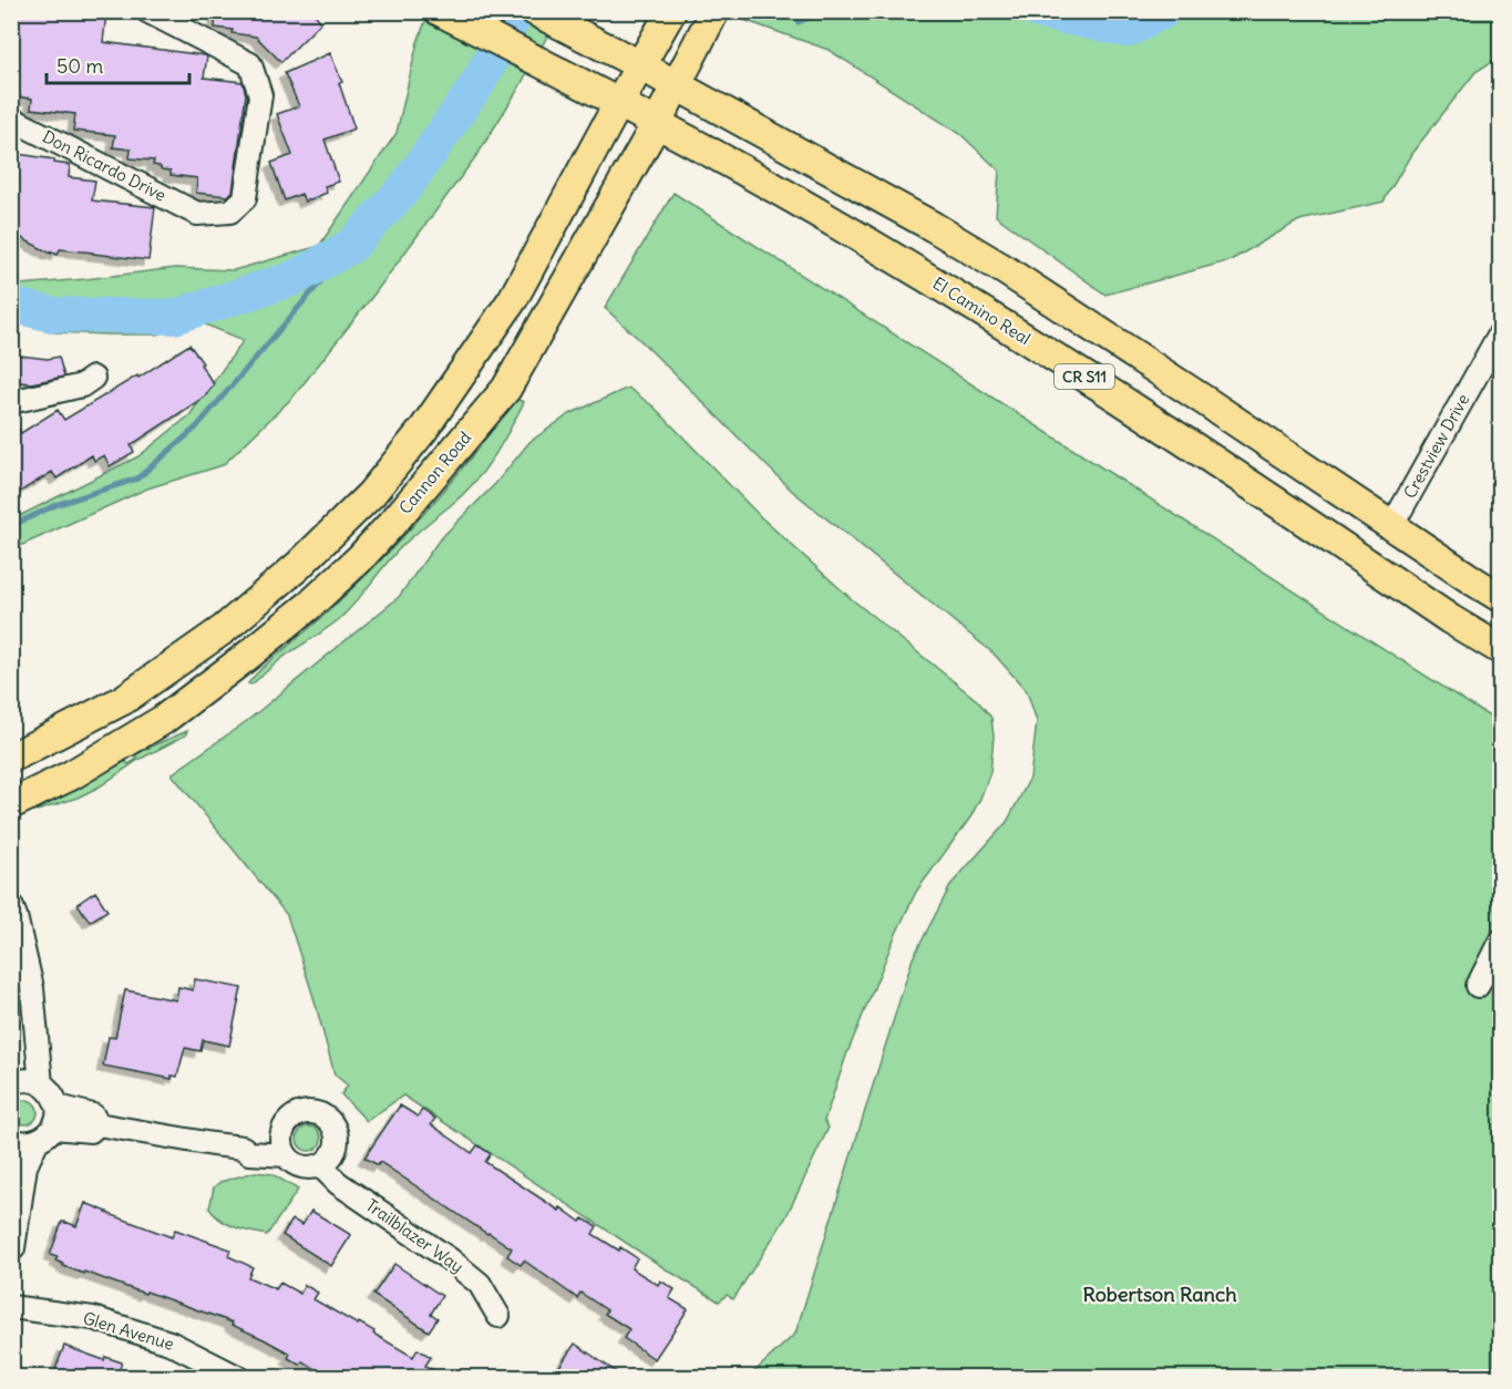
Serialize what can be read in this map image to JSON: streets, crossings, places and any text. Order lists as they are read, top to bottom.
{
  "streets": {
    "main road": ["El Camino Real", "CR S11", "Cannon Road"],
    "street": [
      "Don Ricardo Drive",
      "Crestview Drive",
      "Trailblazer Way",
      "Glen Avenue"
    ]
  },
  "crossings": [
    ["El Camino Real", "Cannon Road"],
    ["CR S11", "Crestview Drive"],
    ["CR S11", "Cannon Road"]
  ],
  "districts": ["Robertson Ranch"],
  "scale_bar": "50 m"
}
